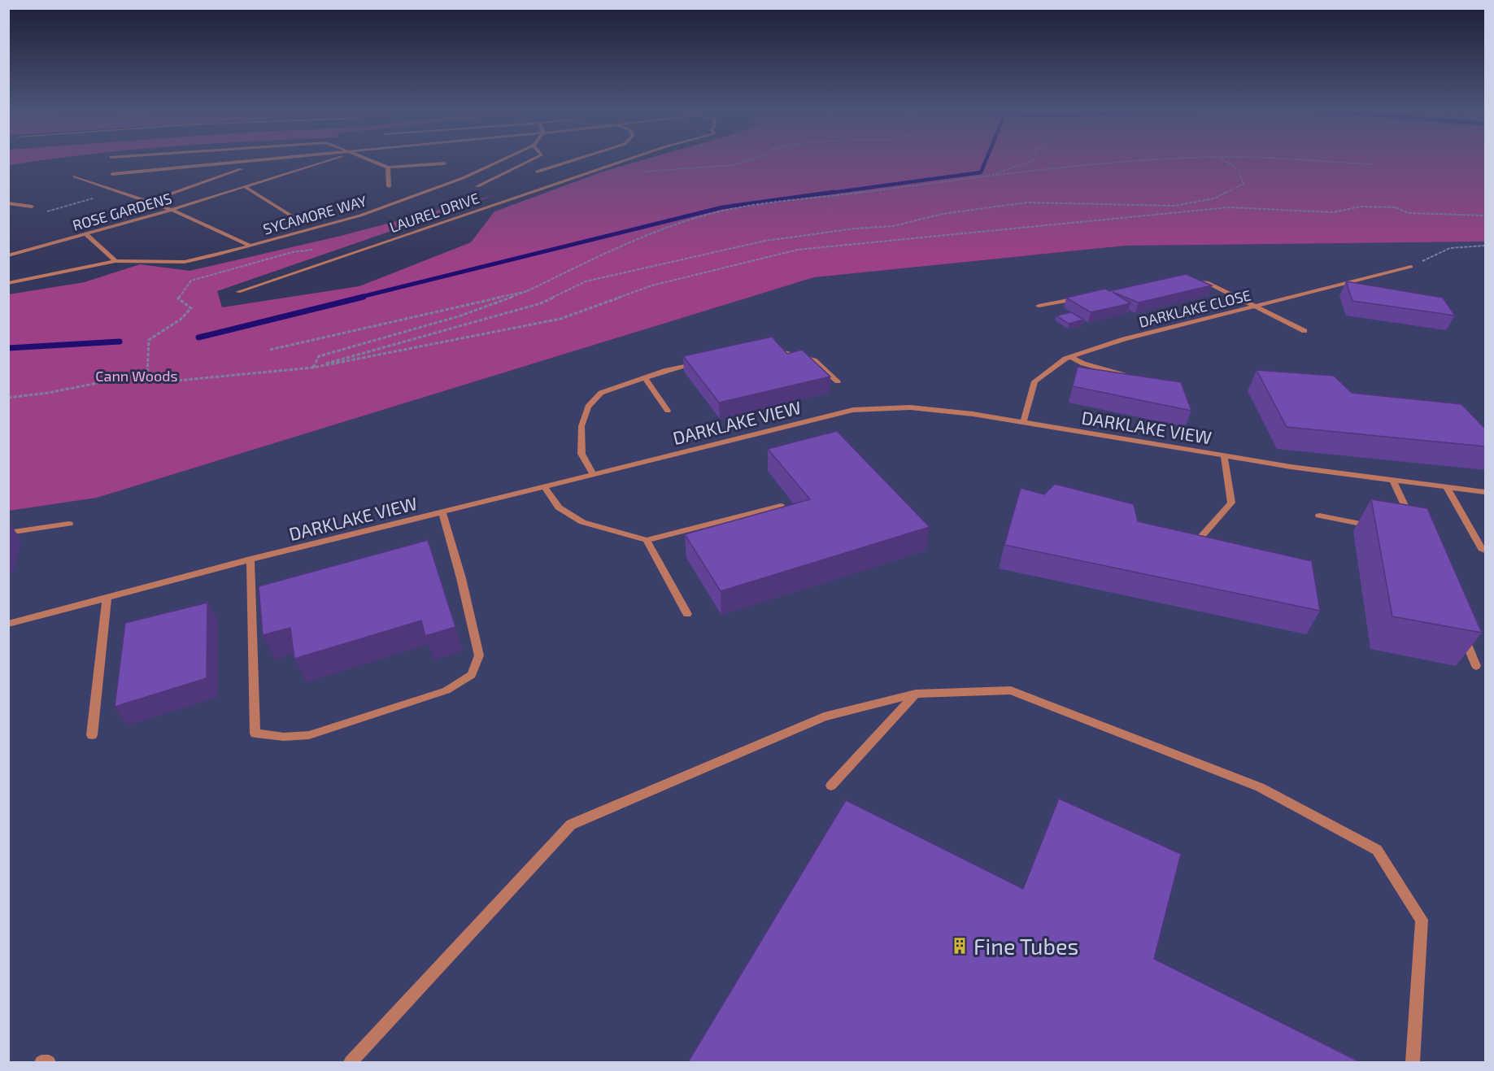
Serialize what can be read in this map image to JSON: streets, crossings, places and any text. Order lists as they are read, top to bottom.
{
  "streets": {
    "street": [
      "ROSE GARDENS",
      "LAUREL DRIVE",
      "SYCAMORE WAY",
      "DARKLAKE CLOSE",
      "DARKLAKE VIEW"
    ]
  },
  "crossings": [
    ["DARKLAKE CLOSE", "DARKLAKE VIEW"]
  ],
  "parks": ["Cann Woods"],
  "places": {
    "building": ["Fine Tubes"]
  }
}
